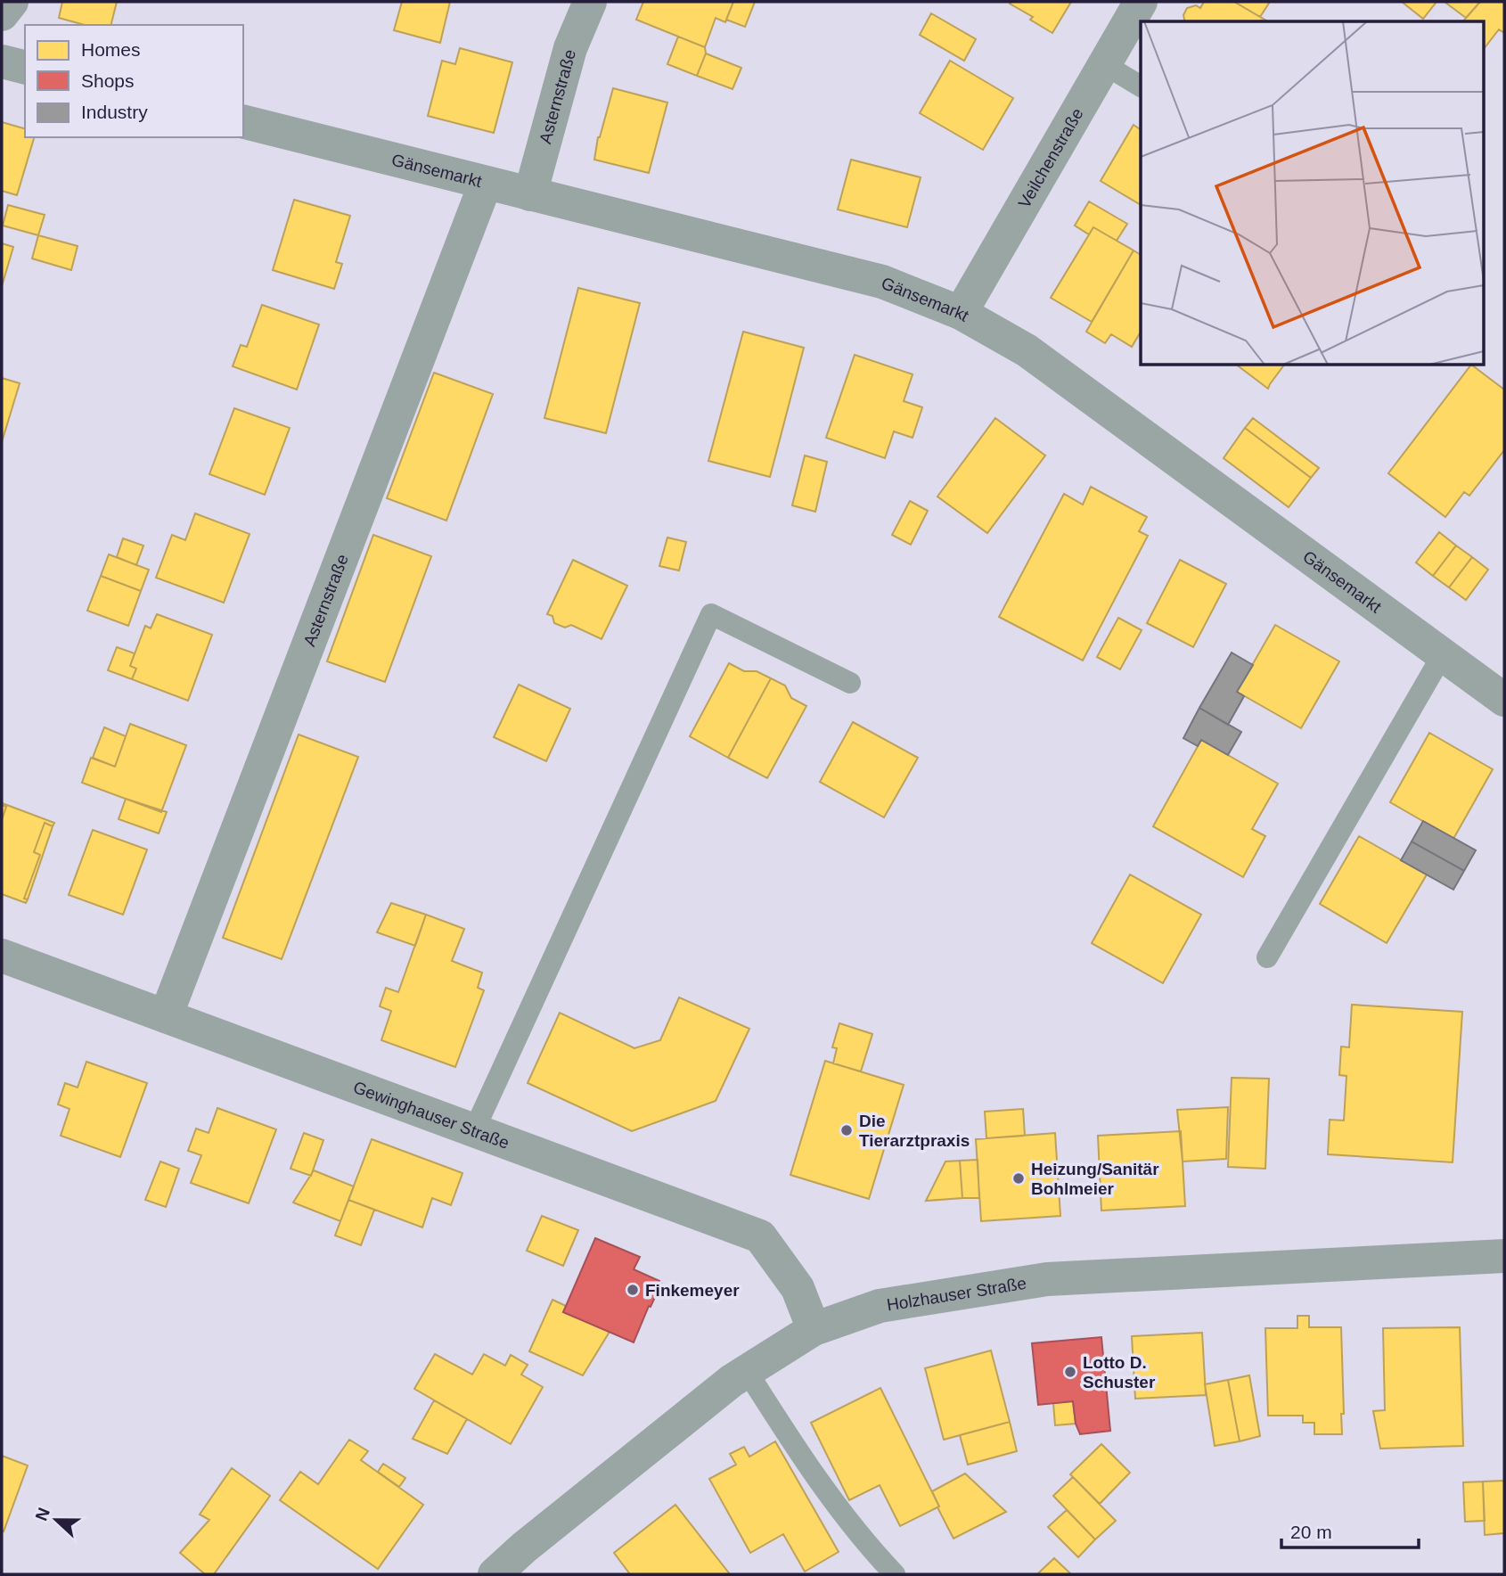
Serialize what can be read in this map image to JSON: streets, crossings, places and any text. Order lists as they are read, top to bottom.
{
  "streets": {
    "street": [
      "Asternstraße",
      "Veilchenstraße",
      "Gänsemarkt",
      "Gewinghauser Straße",
      "Holzhauser Straße"
    ]
  },
  "crossings": [
    ["Asternstraße", "Gänsemarkt"],
    ["Asternstraße", "Gewinghauser Straße"],
    ["Veilchenstraße", "Gänsemarkt"],
    ["Gewinghauser Straße", "Holzhauser Straße"]
  ],
  "places": [
    "Die Tierarztpraxis",
    "Heizung/Sanitär Bohlmeier",
    "Finkemeyer",
    "Lotto D. Schuster"
  ],
  "legend": ["Homes", "Shops", "Industry"],
  "scale_bar": "20 m",
  "north": "left"
}
